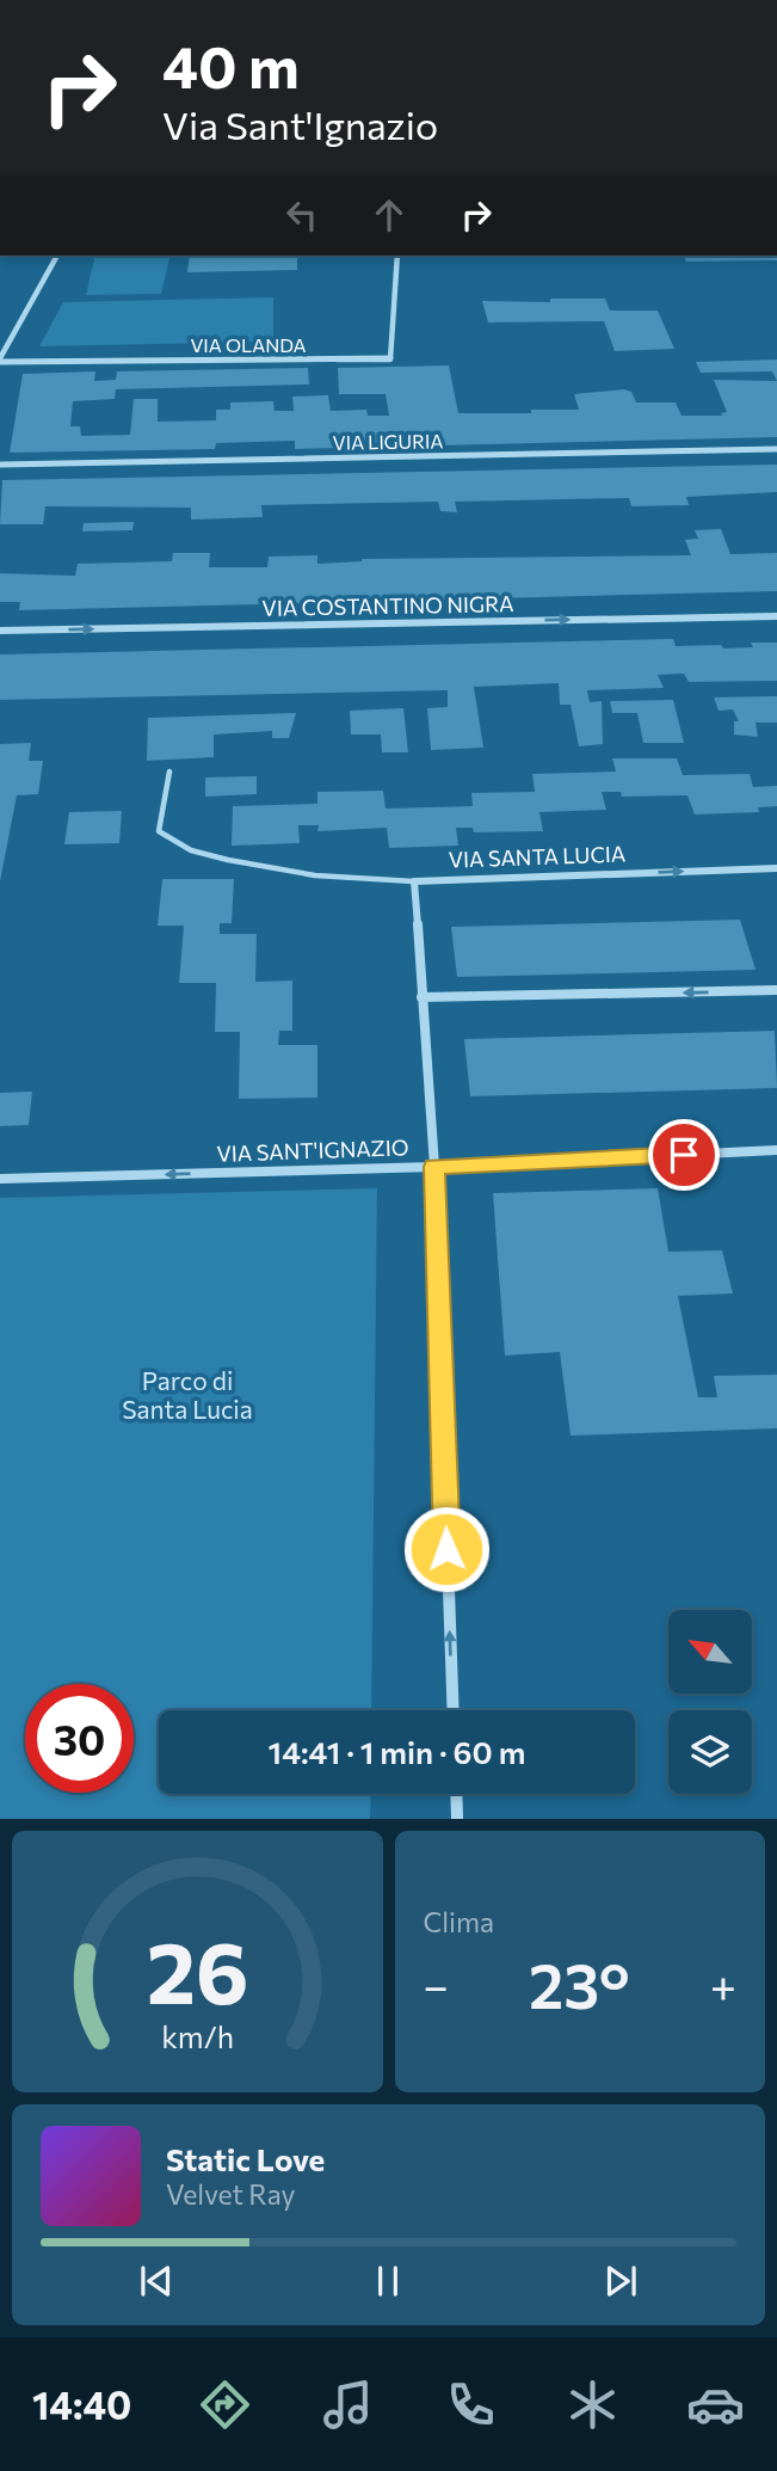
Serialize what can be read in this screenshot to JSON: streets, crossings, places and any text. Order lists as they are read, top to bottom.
{
  "streets": {
    "street": [
      "VIA OLANDA",
      "VIA LIGURIA",
      "VIA COSTANTINO NIGRA",
      "VIA SANTA LUCIA",
      "VIA SANT'IGNAZIO"
    ]
  },
  "one_way": ["VIA COSTANTINO NIGRA", "VIA SANTA LUCIA", "VIA SANT'IGNAZIO"],
  "parks": ["Parco di Santa Lucia"],
  "north": "top left",
  "page": {
    "turn": ["40 m", "Via Sant'Ignazio"],
    "limit": "30",
    "trip": "14:41 · 1 min · 60 m",
    "tile": "Clima",
    "heat": ["−", "23°", "+"],
    "song": ["Static Love", "Velvet Ray"],
    "tabs": "14:40",
    "gauge": ["26", "km/h"]
  }
}
